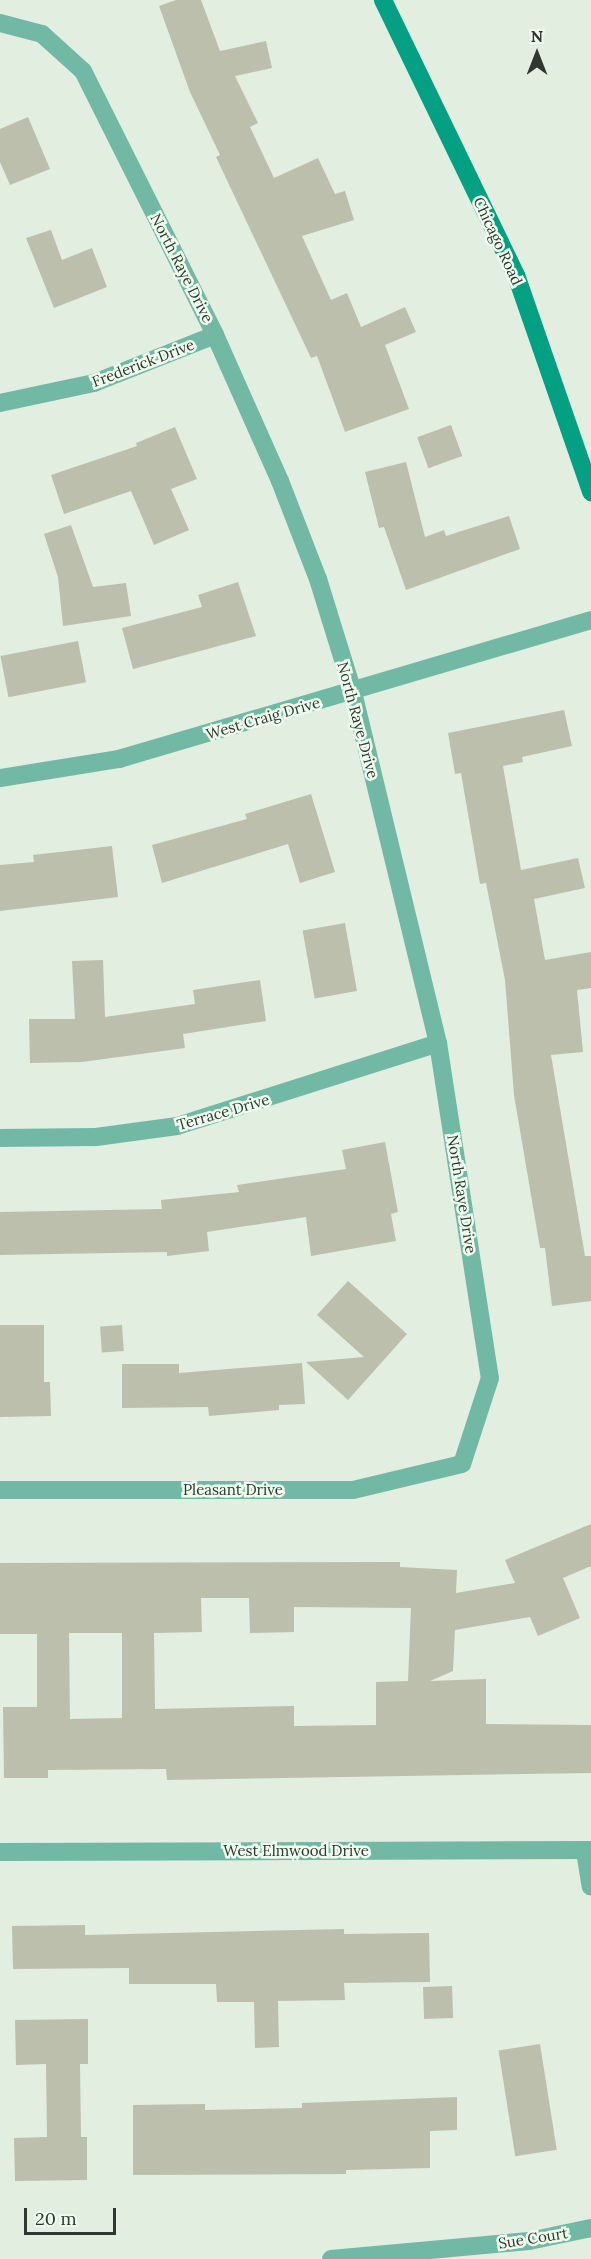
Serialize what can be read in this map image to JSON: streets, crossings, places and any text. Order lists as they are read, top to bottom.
{
  "streets": {
    "street": [
      "Chicago Road",
      "North Raye Drive",
      "Frederick Drive",
      "West Craig Drive",
      "Terrace Drive",
      "Pleasant Drive",
      "West Elmwood Drive",
      "Sue Court"
    ]
  },
  "crossings": [
    ["North Raye Drive", "Frederick Drive"],
    ["North Raye Drive", "West Craig Drive"],
    ["North Raye Drive", "Terrace Drive"],
    ["North Raye Drive", "Pleasant Drive"]
  ],
  "scale_bar": "20 m",
  "north": "top"
}
